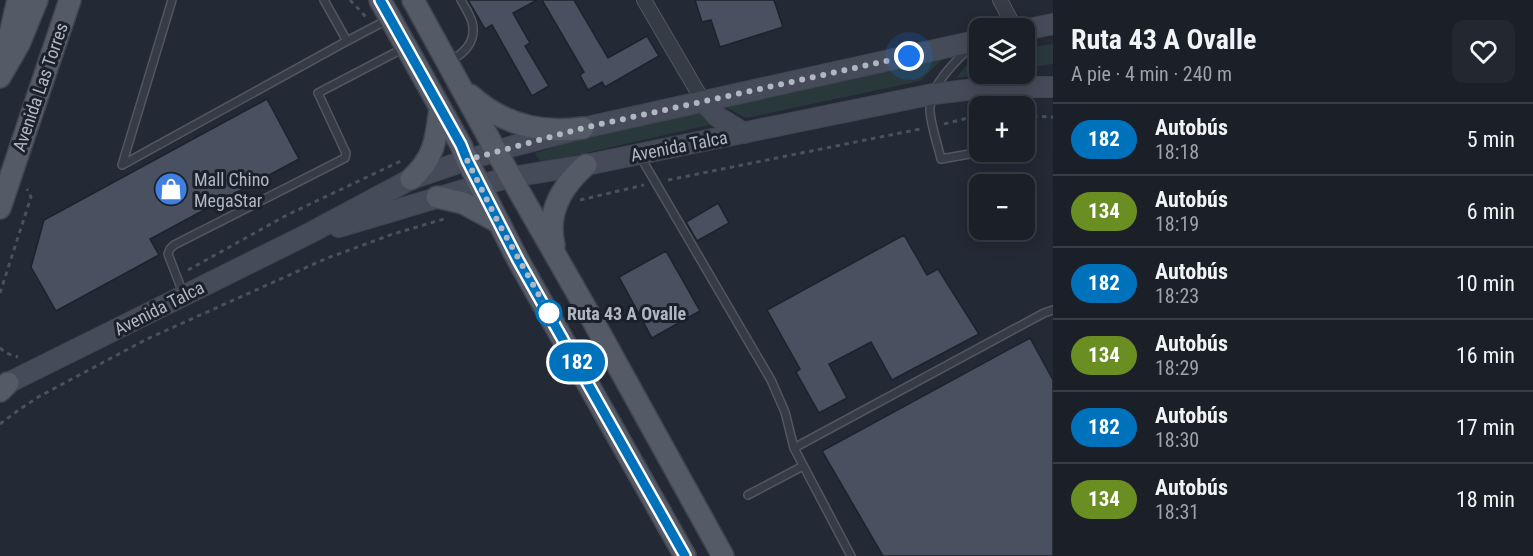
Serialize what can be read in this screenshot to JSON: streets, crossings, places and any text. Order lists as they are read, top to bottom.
{
  "streets": {
    "main road": ["Avenida Las Torres", "Avenida Talca"]
  },
  "places": {
    "shop": ["Mall Chino MegaStar"],
    "other": ["Ruta 43 A Ovalle"]
  },
  "lines": ["bus line 182"],
  "page": {
    "on_map": "182",
    "heading": ["Ruta 43 A Ovalle", "A pie · 4 min · 240 m"],
    "map_buttons": ["+", "−"],
    "list": [
      {
        "mark": "182",
        "name": "Autobús",
        "note": "18:18",
        "value": "5 min"
      },
      {
        "mark": "134",
        "name": "Autobús",
        "note": "18:19",
        "value": "6 min"
      },
      {
        "mark": "182",
        "name": "Autobús",
        "note": "18:23",
        "value": "10 min"
      },
      {
        "mark": "134",
        "name": "Autobús",
        "note": "18:29",
        "value": "16 min"
      },
      {
        "mark": "182",
        "name": "Autobús",
        "note": "18:30",
        "value": "17 min"
      },
      {
        "mark": "134",
        "name": "Autobús",
        "note": "18:31",
        "value": "18 min"
      }
    ]
  }
}
